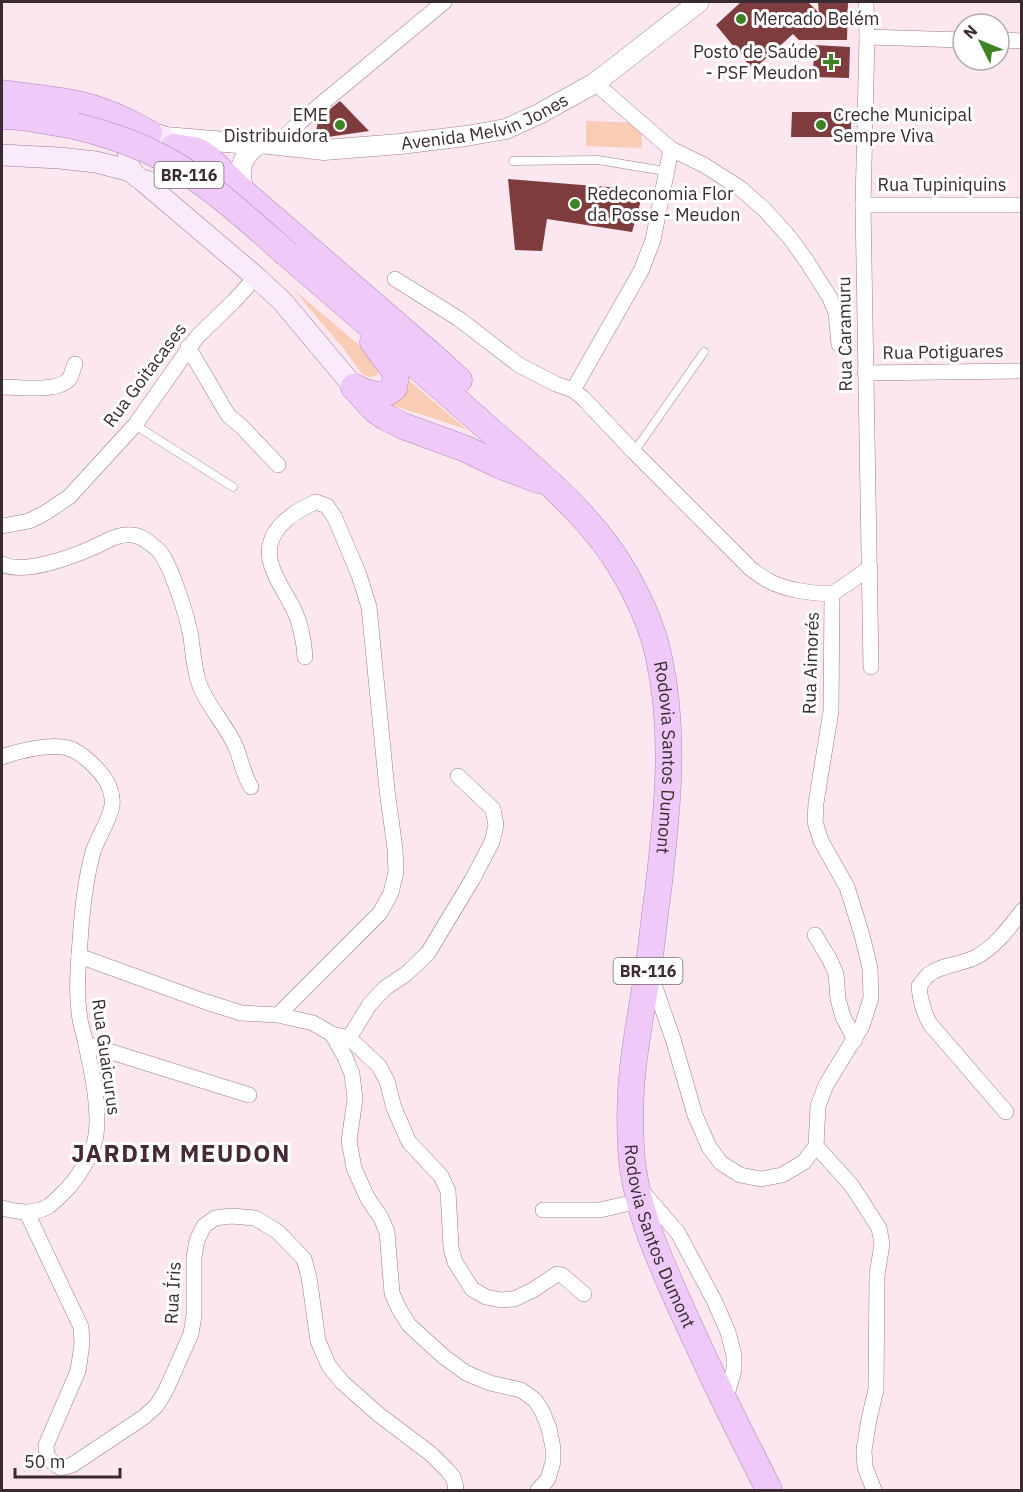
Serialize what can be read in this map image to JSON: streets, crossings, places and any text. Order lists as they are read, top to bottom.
{
  "streets": {
    "highway": ["BR-116", "Rodovia Santos Dumont"],
    "street": [
      "Avenida Melvin Jones",
      "Rua Tupiniquins",
      "Rua Caramuru",
      "Rua Potiguares",
      "Rua Goitacases",
      "Rua Aimorés",
      "Rua Guaicurus",
      "Rua Íris"
    ]
  },
  "crossings": [
    ["BR-116", "Rodovia Santos Dumont"],
    ["Rua Tupiniquins", "Rua Caramuru"],
    ["Rua Caramuru", "Rua Potiguares"],
    ["Rua Guaicurus", "Rua Íris"]
  ],
  "districts": ["JARDIM MEUDON"],
  "places": {
    "other": [
      "Mercado Belém",
      "EME Distribuidora",
      "Creche Municipal Sempre Viva",
      "Redeconomia Flor da Posse - Meudon"
    ],
    "health": ["Posto de Saúde - PSF Meudon"]
  },
  "scale_bar": "50 m",
  "north": "top left"
}
